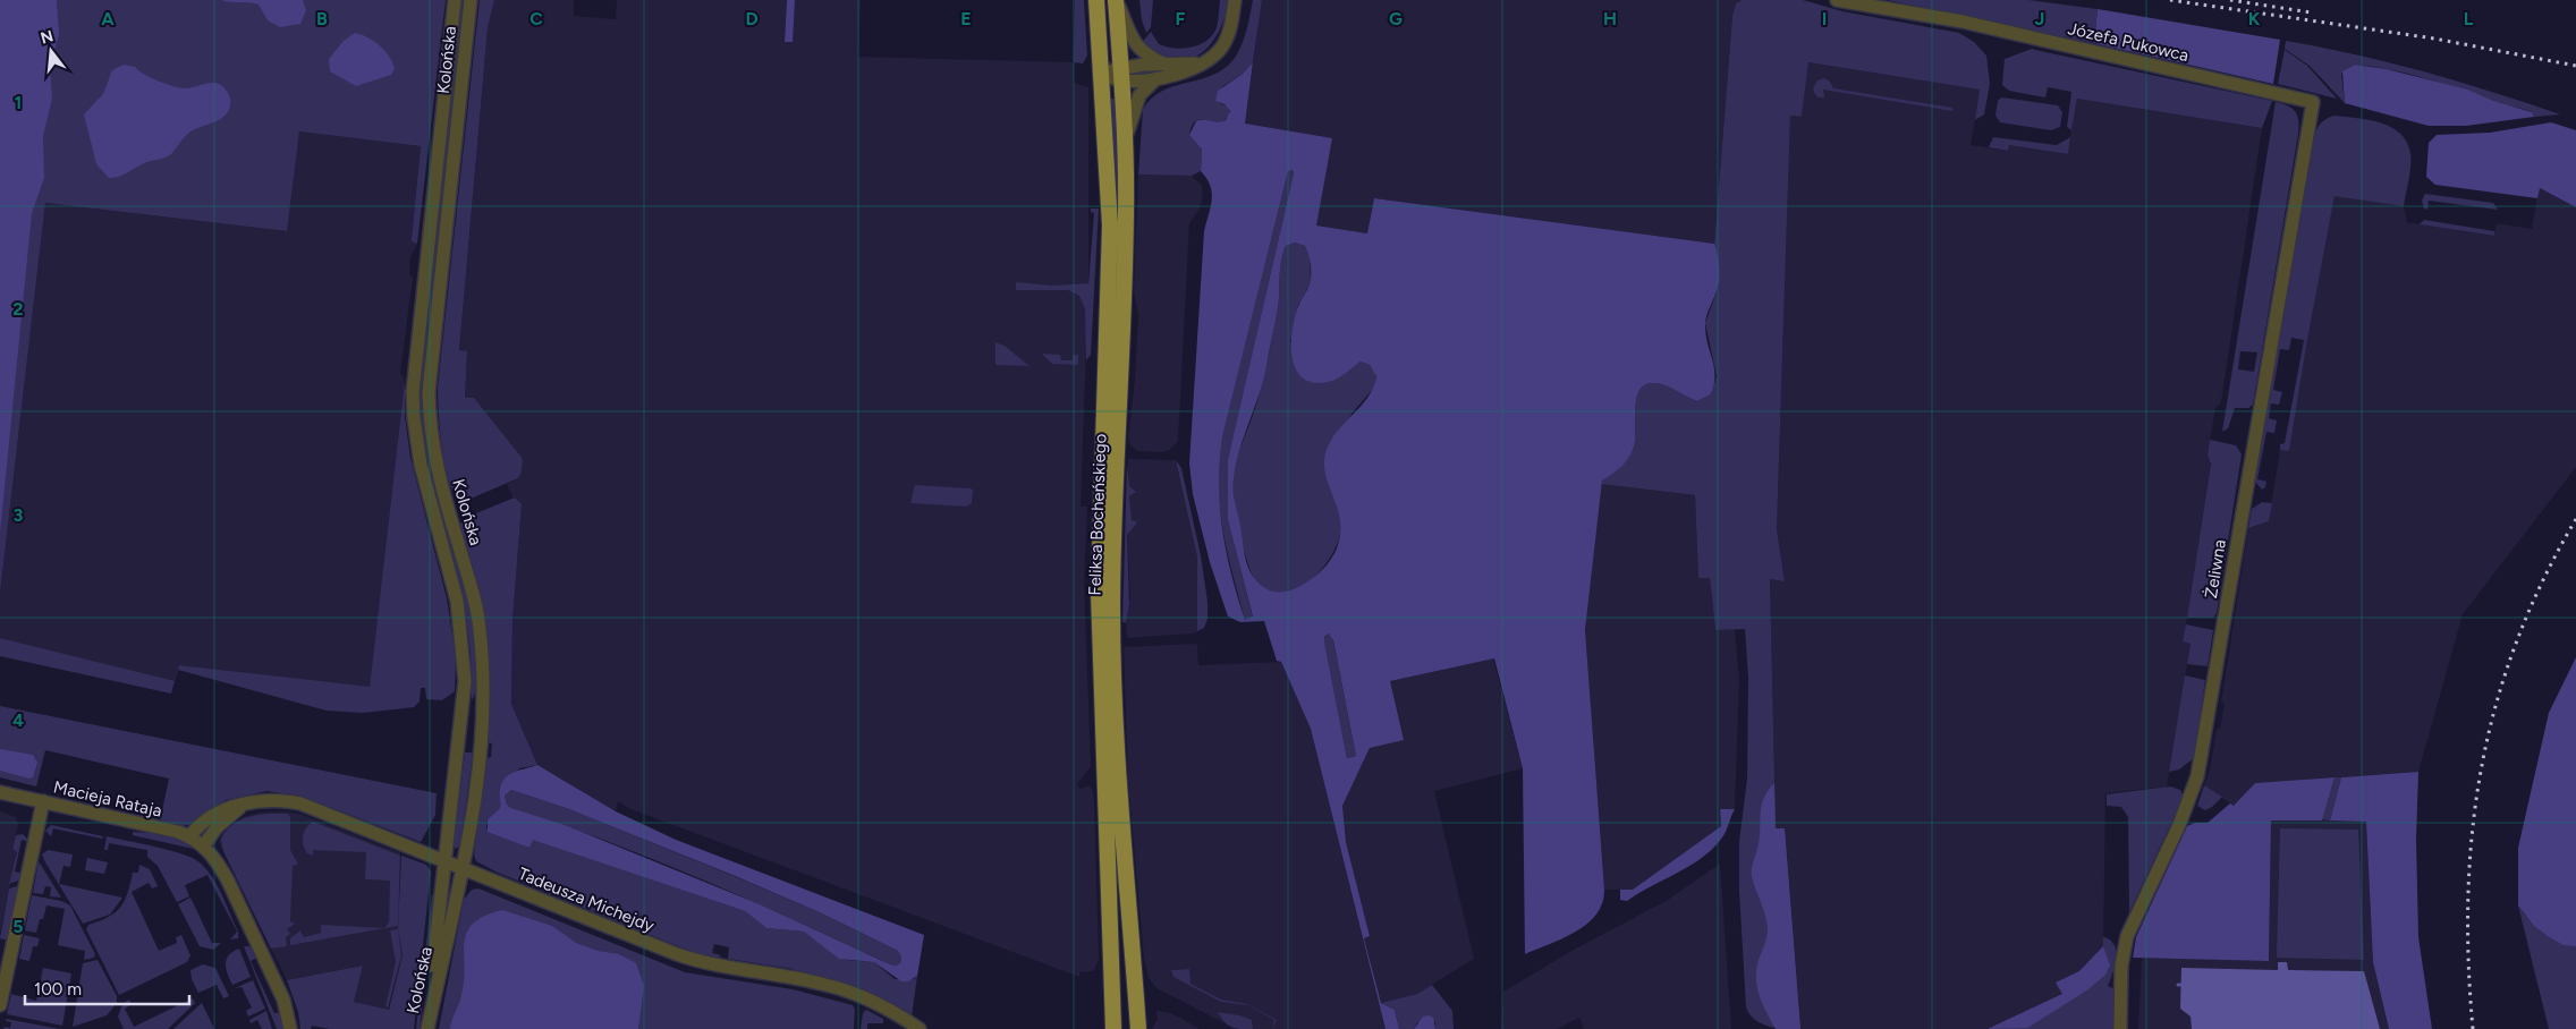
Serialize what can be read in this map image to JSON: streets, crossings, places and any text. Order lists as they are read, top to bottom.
{
  "streets": {
    "main road": ["Feliksa Bocheńskiego"],
    "street": [
      "Józefa Pukowca",
      "Kolońska",
      "Żeliwna",
      "Macieja Rataja",
      "Tadeusza Michejdy"
    ]
  },
  "crossings": [
    ["Józefa Pukowca", "Żeliwna"],
    ["Kolońska", "Tadeusza Michejdy"],
    ["Macieja Rataja", "Tadeusza Michejdy"]
  ],
  "scale_bar": "100 m",
  "north": "top",
  "grid": {
    "columns": [
      "A",
      "B",
      "C",
      "D",
      "E",
      "F",
      "G",
      "H",
      "I",
      "J",
      "K",
      "L"
    ],
    "rows": [
      "1",
      "2",
      "3",
      "4",
      "5"
    ]
  }
}
